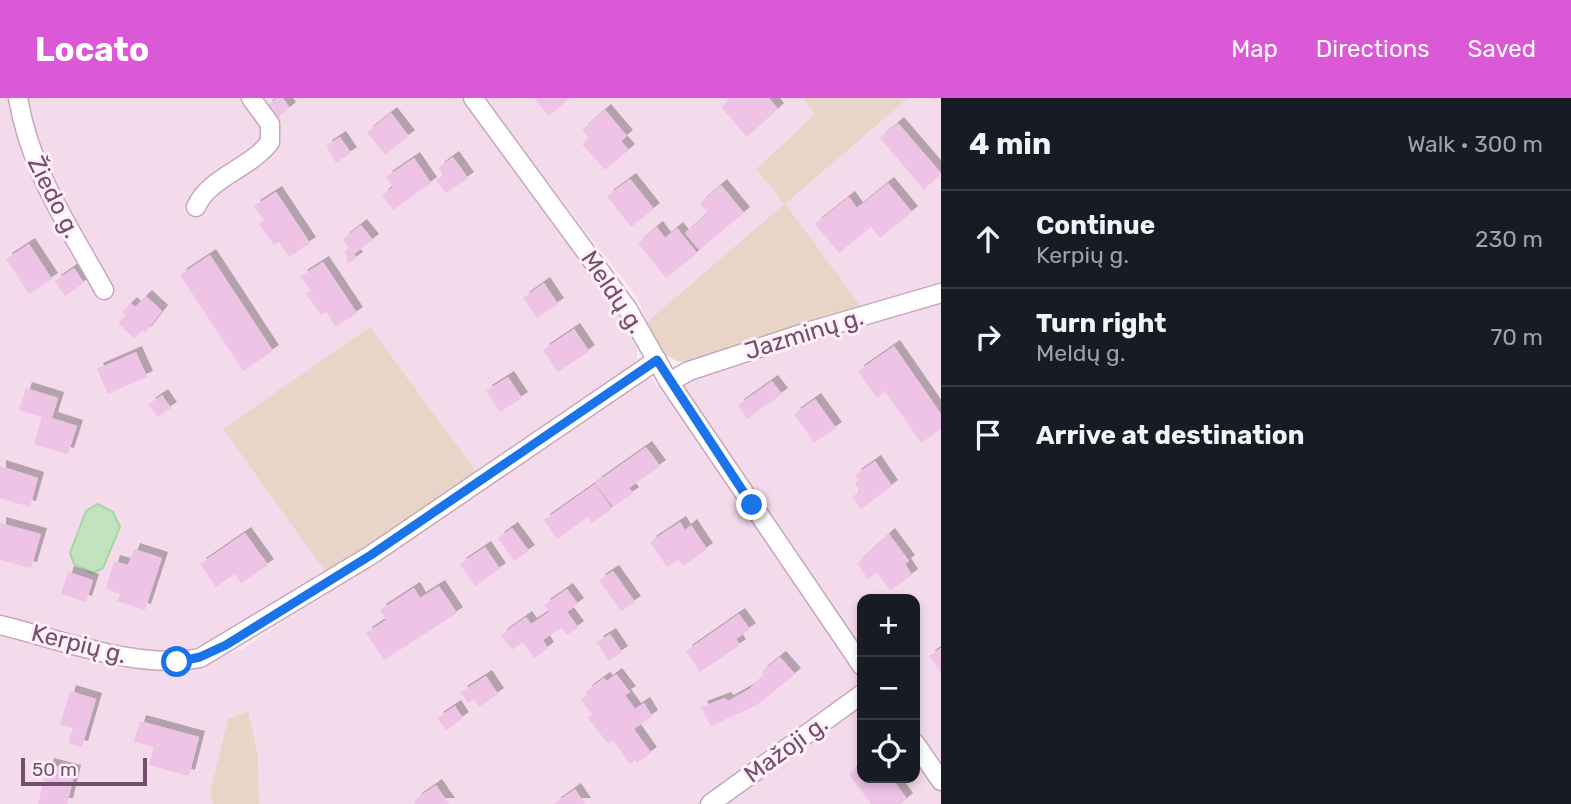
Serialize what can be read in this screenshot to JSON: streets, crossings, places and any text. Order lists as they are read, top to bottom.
{
  "streets": {
    "street": [
      "Žiedo g.",
      "Meldų g.",
      "Jazminų g.",
      "Kerpių g.",
      "Mažoji g."
    ]
  },
  "crossings": [
    ["Meldų g.", "Jazminų g."],
    ["Meldų g.", "Kerpių g."]
  ],
  "scale_bar": "50 m",
  "page": {
    "header": "Locato",
    "nav": ["Map", "Directions", "Saved"],
    "heading": ["4 min", "Walk · 300 m"],
    "list": [
      ["Continue", "Kerpių g.", "230 m"],
      ["Turn right", "Meldų g.", "70 m"],
      "Arrive at destination"
    ],
    "map_buttons": ["+", "−"],
    "scale": "50 m"
  }
}
